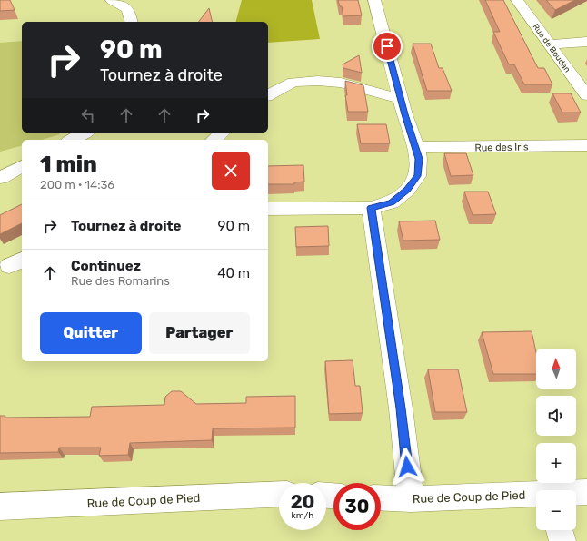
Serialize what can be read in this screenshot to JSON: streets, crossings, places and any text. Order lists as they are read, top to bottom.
{
  "streets": {
    "street": ["Rue de Boudan", "Rue des Iris", "Rue de Coup de Pied"]
  },
  "north": "top",
  "page": {
    "turn": ["90 m", "Tournez à droite"],
    "heading": ["1 min", "200 m · 14:36"],
    "list": [
      {
        "name": "Tournez à droite",
        "value": "90 m"
      },
      {
        "name": "Continuez",
        "note": "Rue des Romarins",
        "value": "40 m"
      }
    ],
    "buttons": ["Quitter", "Partager"],
    "map_buttons": ["+", "−"],
    "speed": "20 km/h",
    "limit": "30"
  }
}
